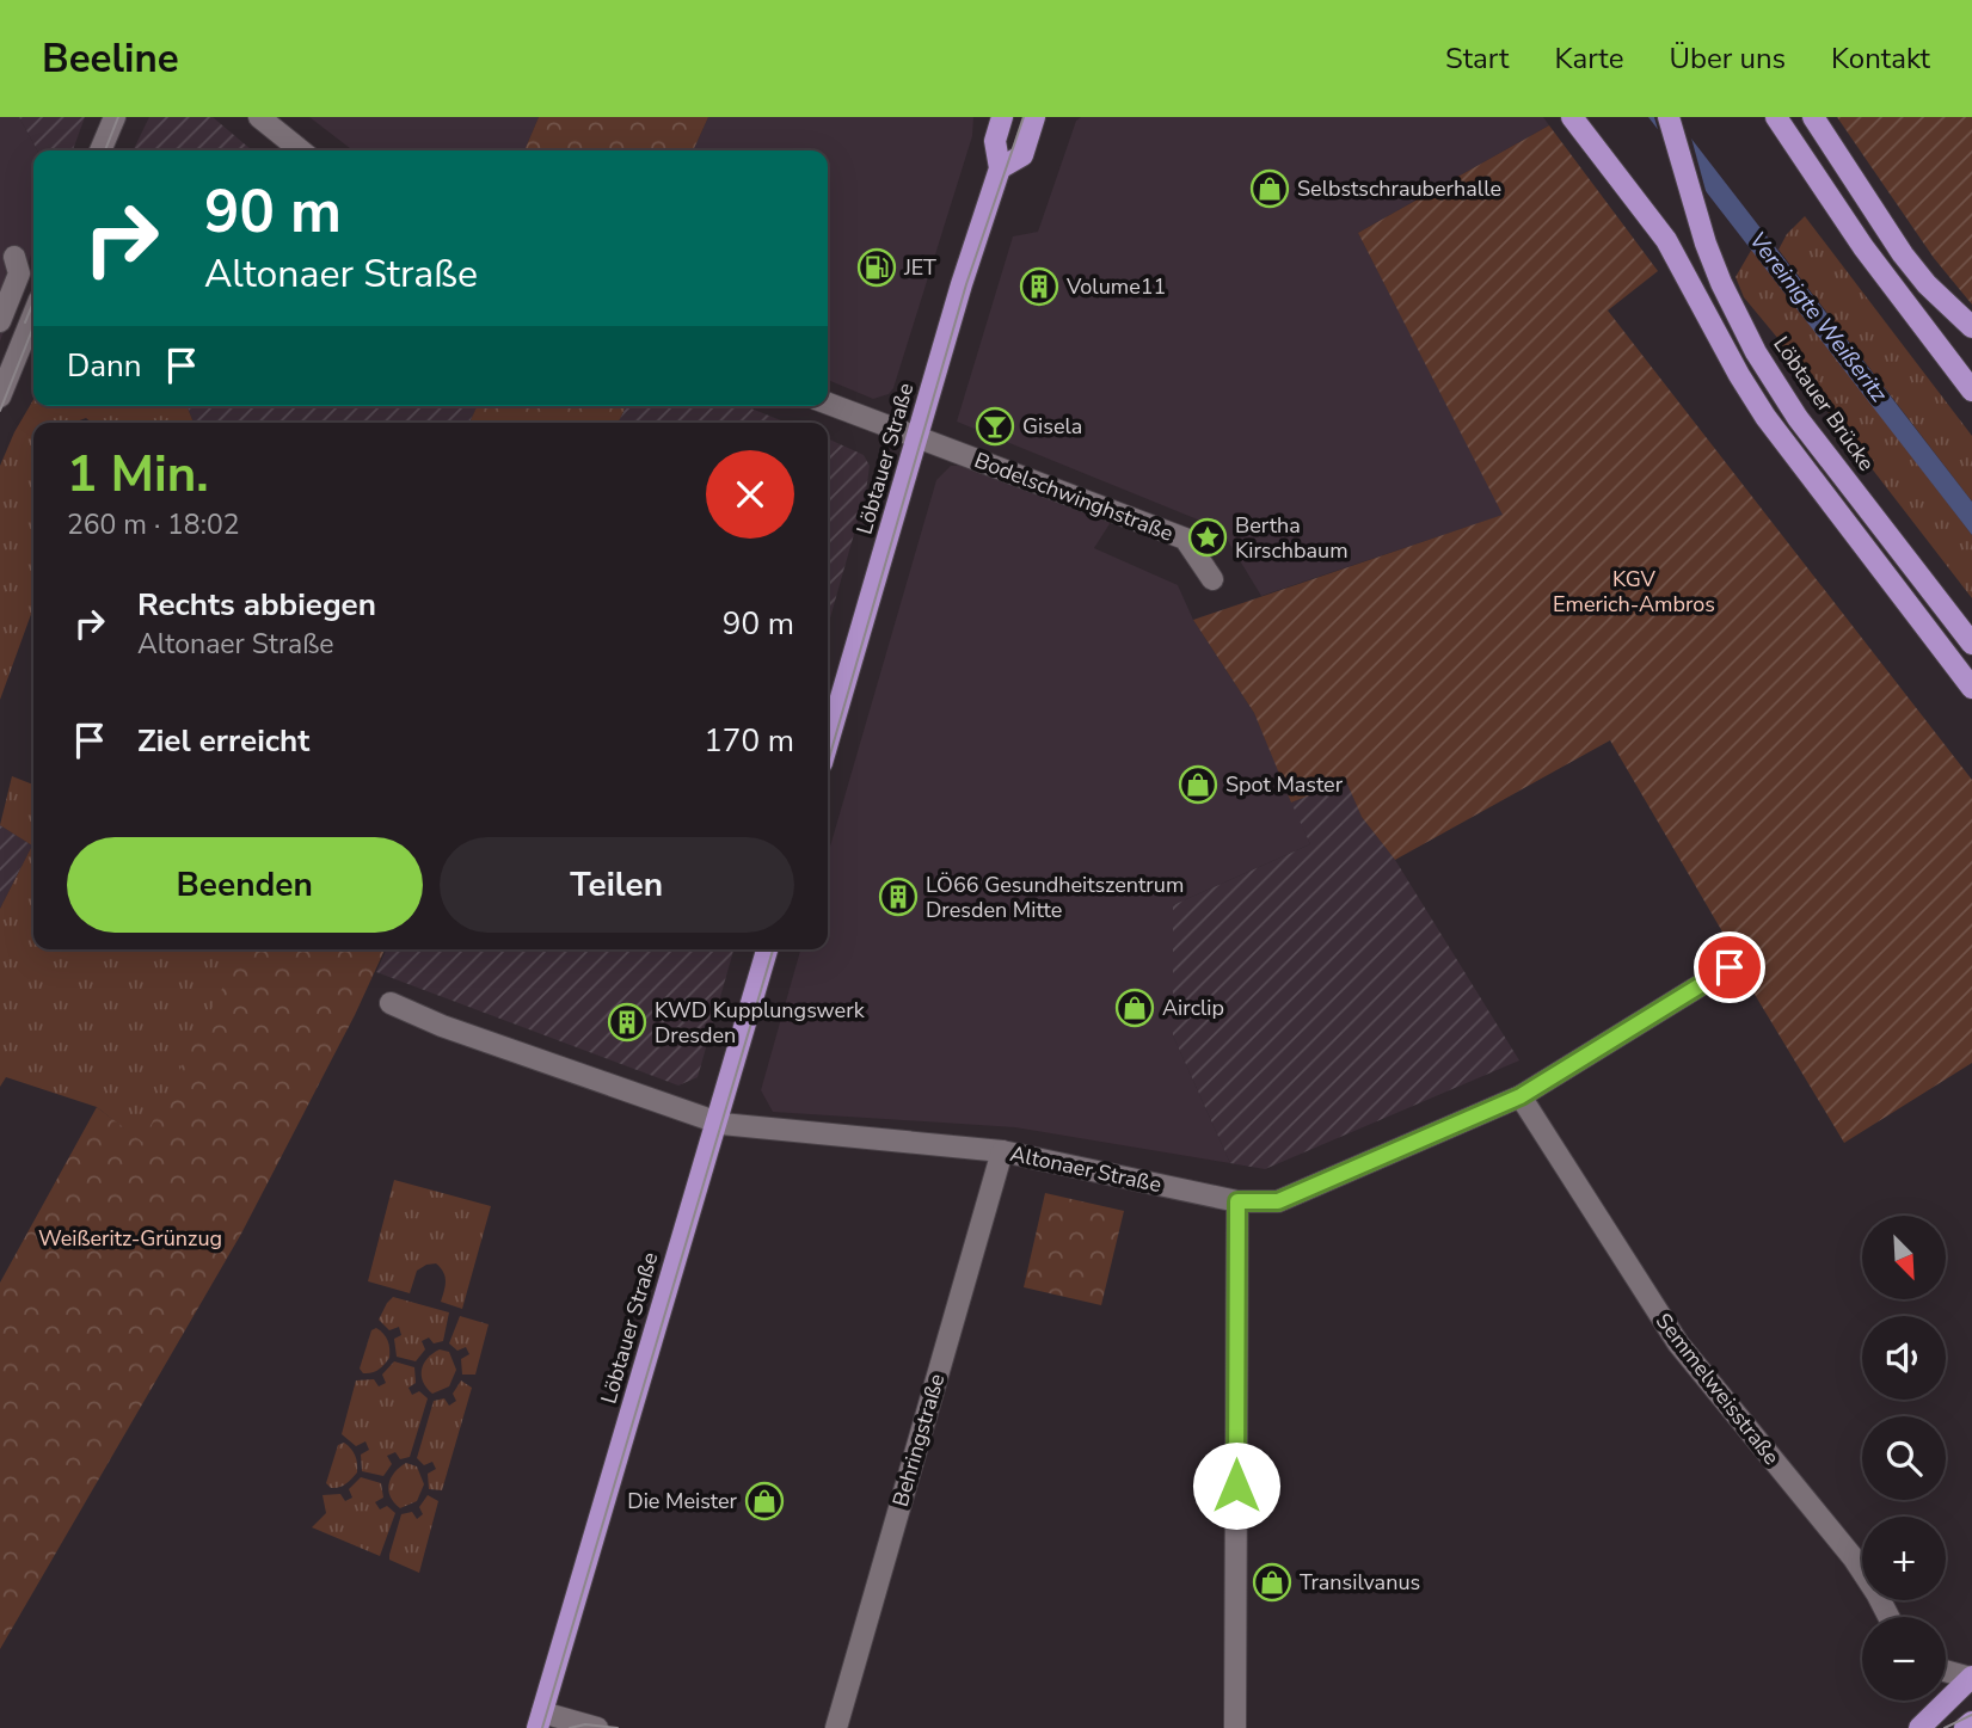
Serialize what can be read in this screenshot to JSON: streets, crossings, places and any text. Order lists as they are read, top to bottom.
{
  "streets": {
    "main road": ["Löbtauer Brücke", "Löbtauer Straße"],
    "street": [
      "Bodelschwinghstraße",
      "Altonaer Straße",
      "Semmelweisstraße",
      "Behringstraße"
    ]
  },
  "crossings": [
    ["Löbtauer Straße", "Bodelschwinghstraße"],
    ["Löbtauer Straße", "Altonaer Straße"],
    ["Altonaer Straße", "Semmelweisstraße"],
    ["Altonaer Straße", "Behringstraße"]
  ],
  "water": ["Vereinigte Weißeritz"],
  "parks": ["KGV Emerich-Ambros", "Weißeritz-Grünzug"],
  "places": {
    "shop": [
      "Selbstschrauberhalle",
      "Spot Master",
      "Airclip",
      "Die Meister",
      "Transilvanus"
    ],
    "fuel station": ["JET"],
    "building": ["Volume11", "LÖ66 Gesundheitszentrum Dresden Mitte", "KWD Kupplungswerk Dresden"],
    "bar": ["Gisela"],
    "place": ["Bertha Kirschbaum"]
  },
  "north": "bottom right",
  "page": {
    "header": "Beeline",
    "nav": [
      "Start",
      "Karte",
      "Über uns",
      "Kontakt"
    ],
    "turn": ["90 m", "Altonaer Straße"],
    "then": "Dann",
    "heading": ["1 Min.", "260 m · 18:02"],
    "list": [
      {
        "name": "Rechts abbiegen",
        "note": "Altonaer Straße",
        "value": "90 m"
      },
      {
        "name": "Ziel erreicht",
        "value": "170 m"
      }
    ],
    "buttons": ["Beenden", "Teilen"],
    "map_buttons": ["+", "−"]
  }
}
